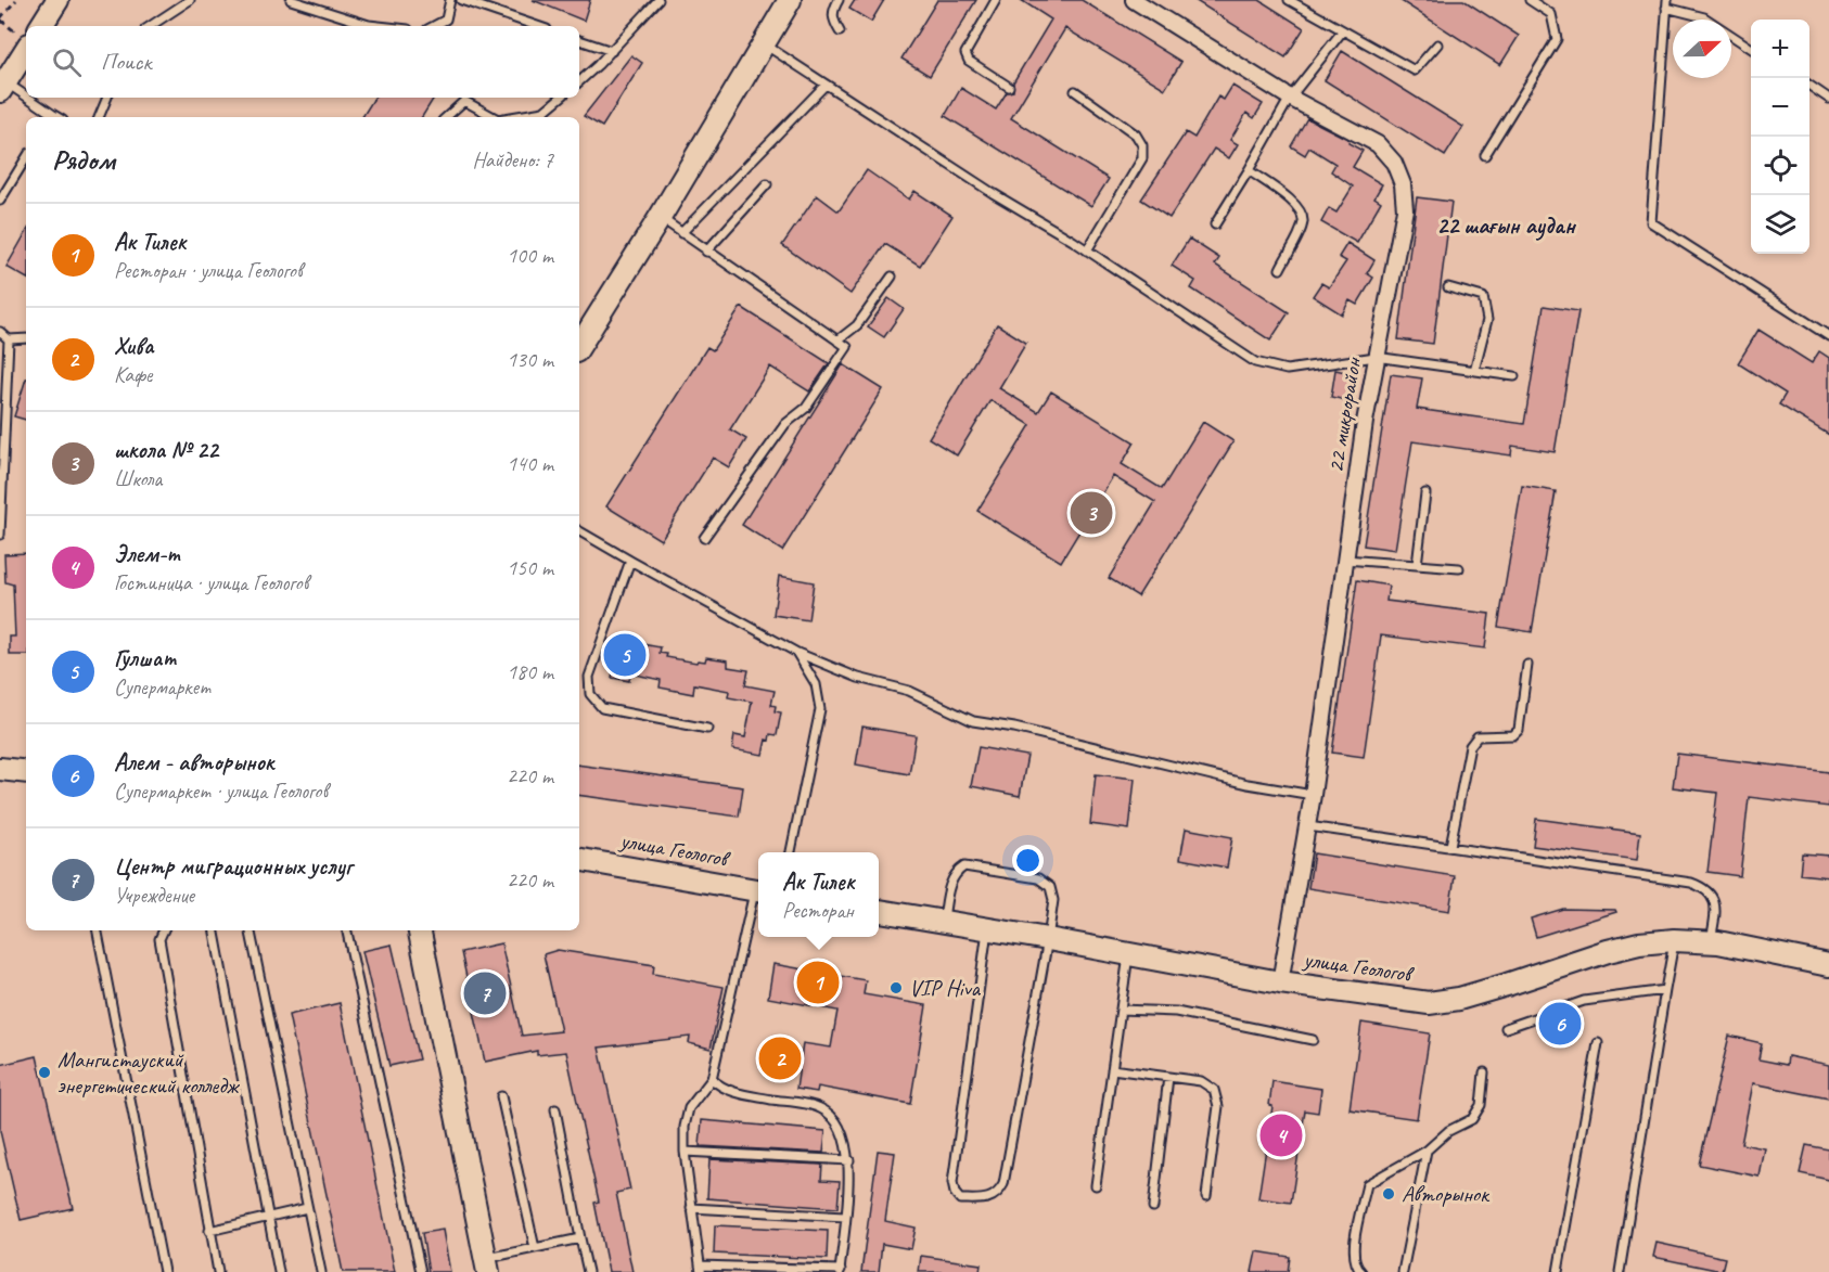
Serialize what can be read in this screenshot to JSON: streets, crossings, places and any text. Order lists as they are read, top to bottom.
{
  "streets": {
    "street": ["22 микрорайон", "улица Геологов"]
  },
  "crossings": [
    ["22 микрорайон", "улица Геологов"]
  ],
  "districts": ["22 шағын аудан"],
  "places": ["VIP Hiva", "Мангистауский энергетический колледж", "Авторынок"],
  "north": "right",
  "page": {
    "map_buttons": ["+", "−"],
    "search": "Поиск",
    "heading": ["Рядом", "Найдено: 7"],
    "list": [
      {
        "mark": "1",
        "name": "Ак Тилек",
        "note": "Ресторан · улица Геологов",
        "value": "100 m"
      },
      {
        "mark": "2",
        "name": "Хива",
        "note": "Кафе",
        "value": "130 m"
      },
      {
        "mark": "3",
        "name": "школа № 22",
        "note": "Школа",
        "value": "140 m"
      },
      {
        "mark": "4",
        "name": "Элем-т",
        "note": "Гостиница · улица Геологов",
        "value": "150 m"
      },
      {
        "mark": "5",
        "name": "Гулшат",
        "note": "Супермаркет",
        "value": "180 m"
      },
      {
        "mark": "6",
        "name": "Алем - авторынок",
        "note": "Супермаркет · улица Геологов",
        "value": "220 m"
      },
      {
        "mark": "7",
        "name": "Центр миграционных услуг",
        "note": "Учреждение",
        "value": "220 m"
      }
    ],
    "pins": [
      "3",
      "5",
      "1",
      "7",
      "6",
      "2",
      "4"
    ],
    "popup": ["Ак Тилек", "Ресторан"]
  }
}
